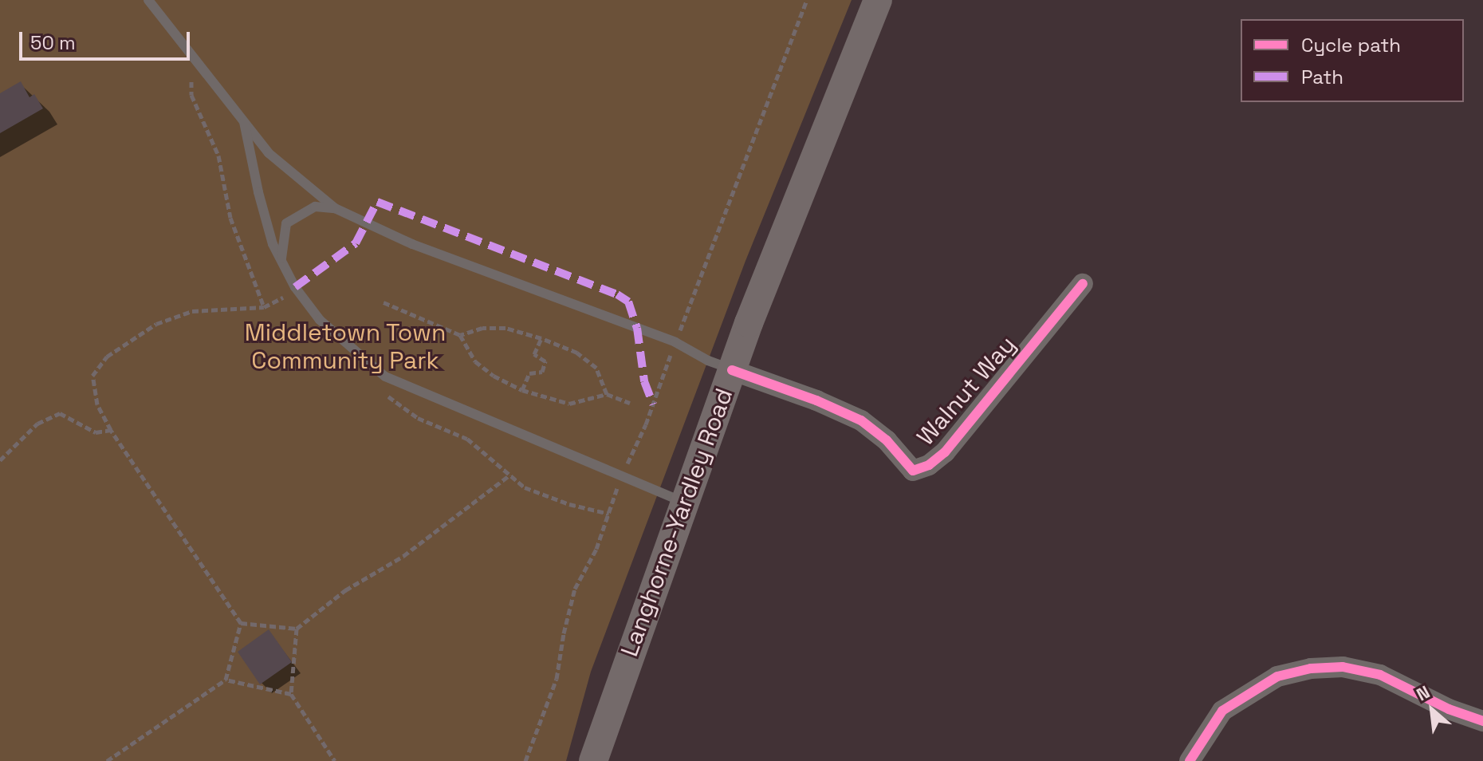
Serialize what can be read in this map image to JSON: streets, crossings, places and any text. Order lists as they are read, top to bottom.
{
  "streets": {
    "main road": ["Langhorne-Yardley Road"],
    "street": ["Walnut Way"]
  },
  "crossings": [
    ["Walnut Way", "Langhorne-Yardley Road"]
  ],
  "parks": ["Middletown Town Community Park"],
  "legend": ["Cycle path", "Path"],
  "scale_bar": "50 m",
  "north": "top left"
}
